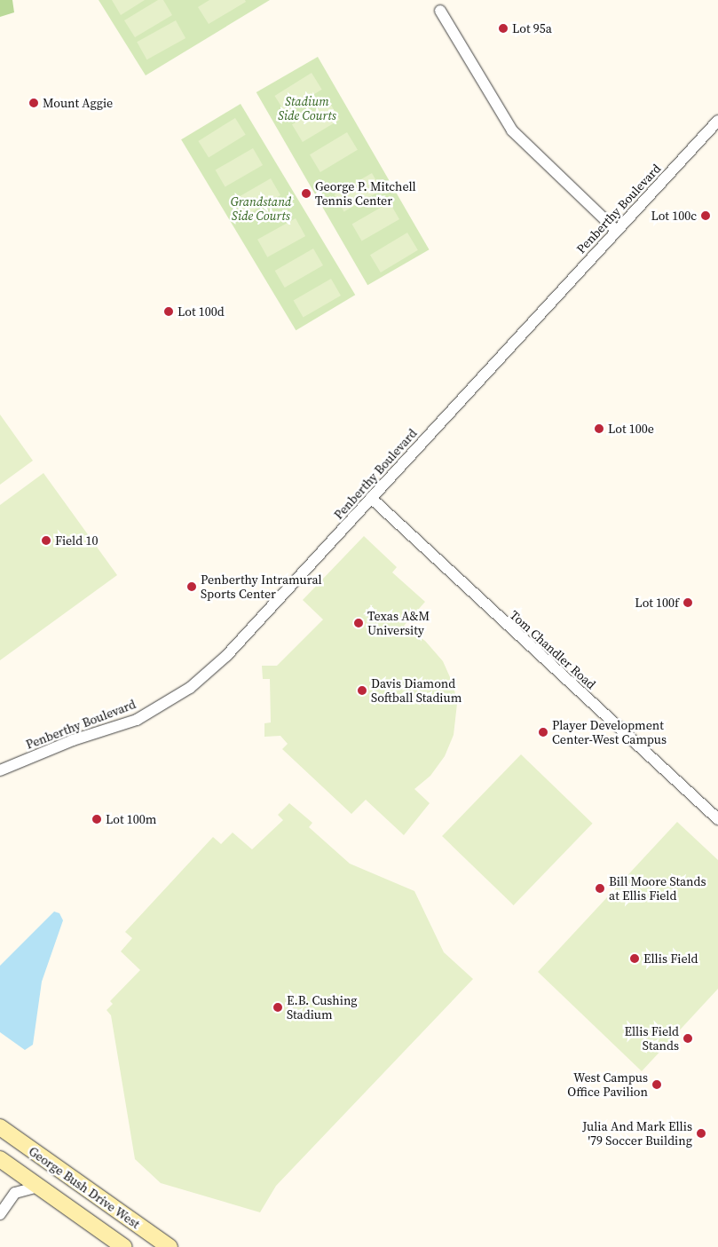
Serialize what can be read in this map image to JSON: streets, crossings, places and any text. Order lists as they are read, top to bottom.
{
  "streets": {
    "main road": ["George Bush Drive West"],
    "street": ["Penberthy Boulevard", "Tom Chandler Road"]
  },
  "crossings": [
    ["Penberthy Boulevard", "Tom Chandler Road"]
  ],
  "parks": ["Stadium Side Courts", "Grandstand Side Courts"],
  "places": [
    "Lot 95a",
    "Mount Aggie",
    "George P. Mitchell Tennis Center",
    "Lot 100c",
    "Lot 100d",
    "Lot 100e",
    "Field 10",
    "Penberthy Intramural Sports Center",
    "Lot 100f",
    "Texas A&M University",
    "Davis Diamond Softball Stadium",
    "Player Development Center-West Campus",
    "Lot 100m",
    "Bill Moore Stands at Ellis Field",
    "Ellis Field",
    "E.B. Cushing Stadium",
    "Ellis Field Stands",
    "West Campus Office Pavilion",
    "Julia And Mark Ellis '79 Soccer Building"
  ]
}
